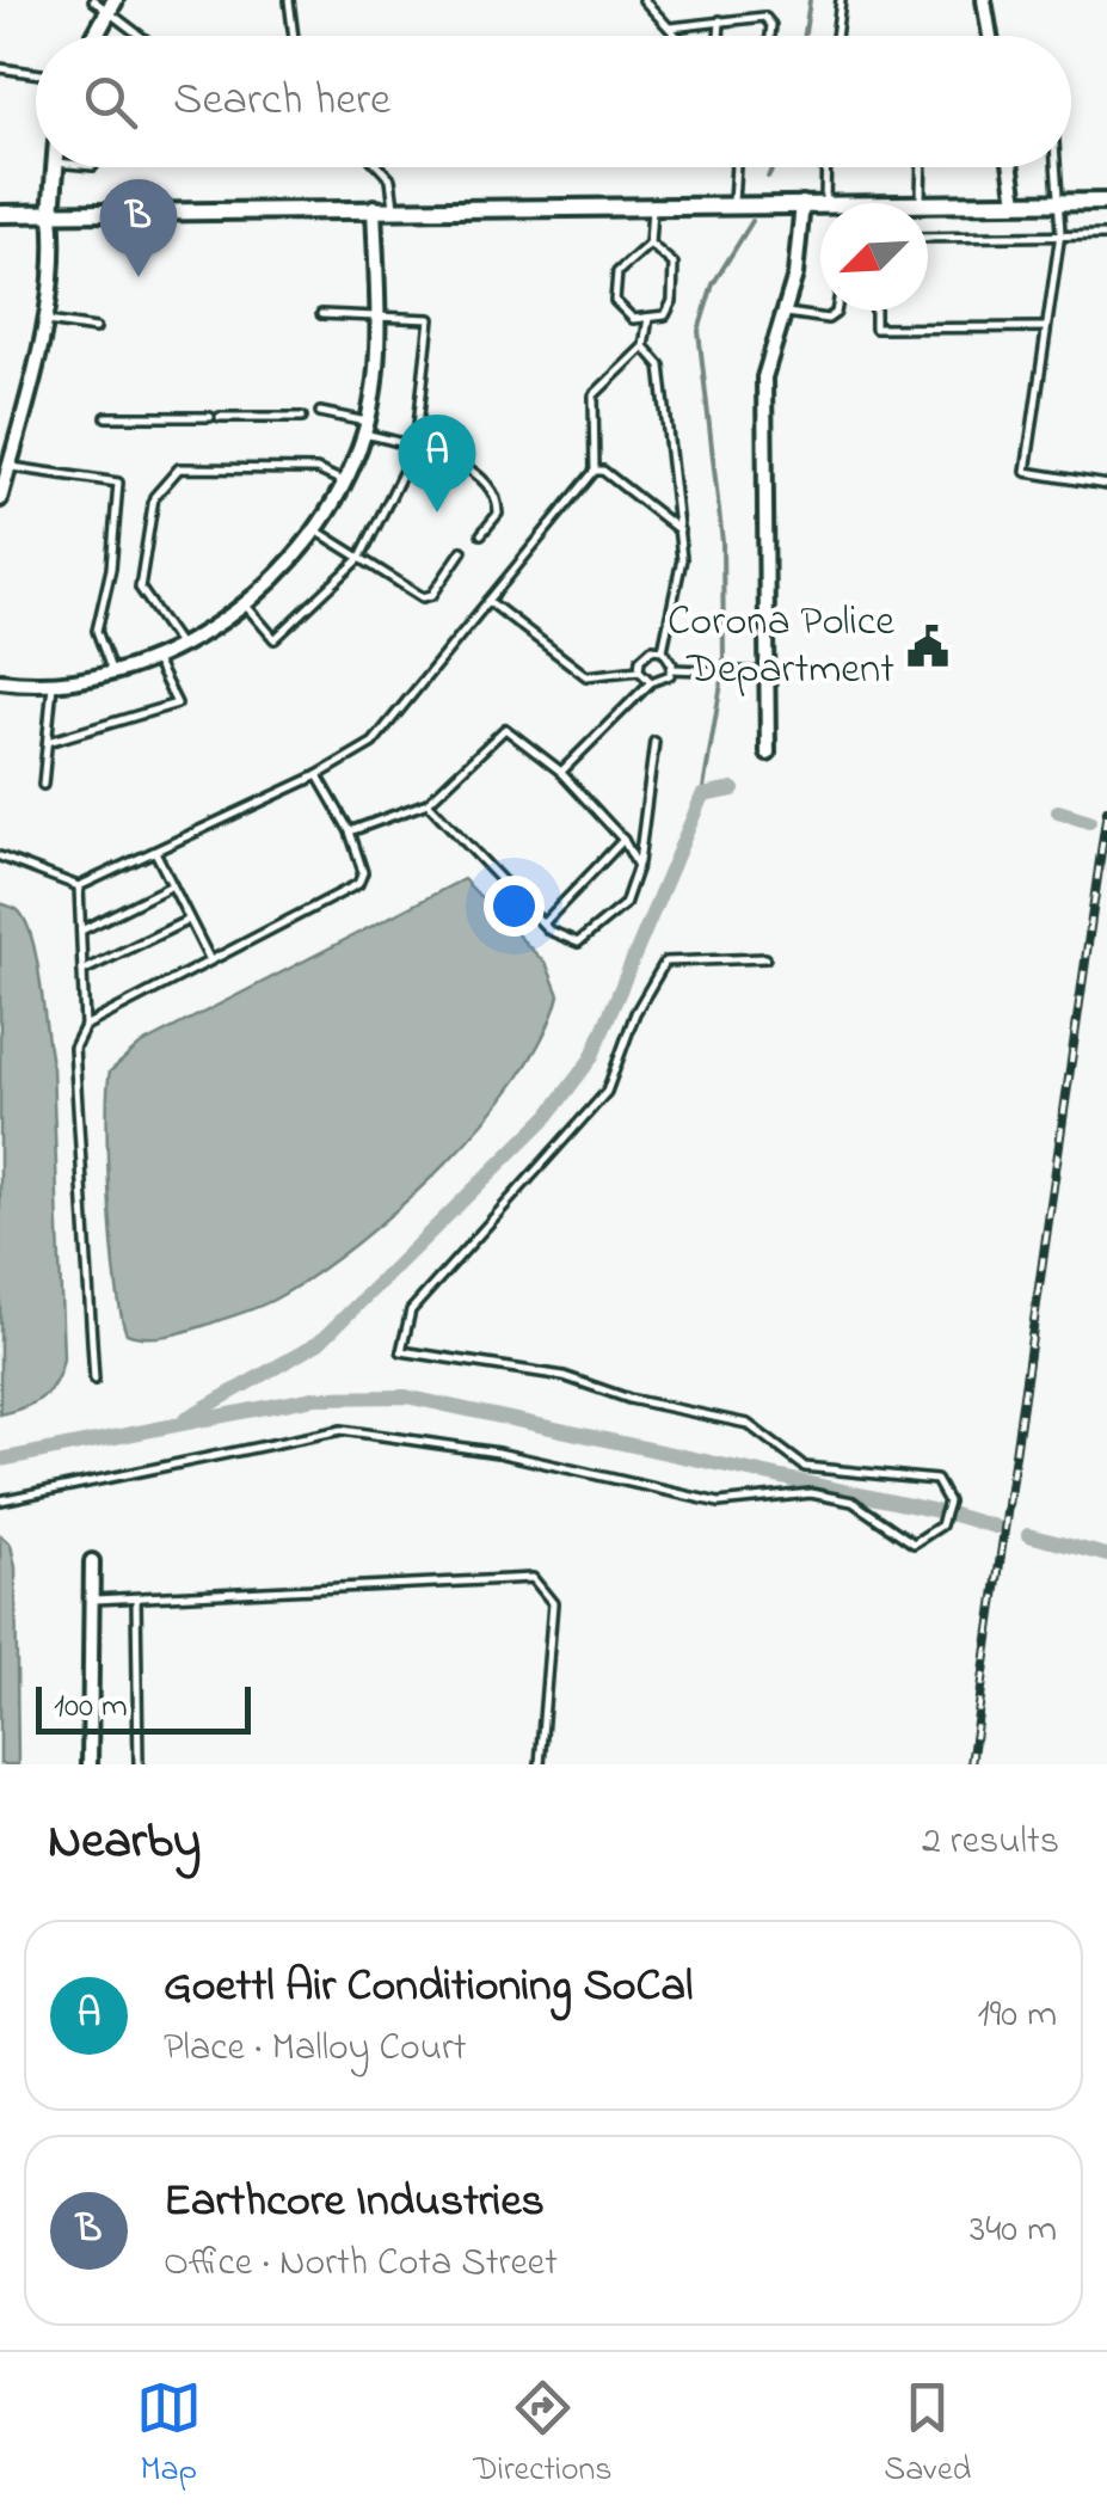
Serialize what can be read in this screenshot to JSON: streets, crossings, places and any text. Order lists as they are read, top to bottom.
{
  "places": {
    "public building": ["Corona Police Department"]
  },
  "scale_bar": "100 m",
  "north": "bottom left",
  "page": {
    "search": "Search here",
    "pins": ["B", "A"],
    "scale": "100 m",
    "heading": ["Nearby", "2 results"],
    "list": [
      {
        "mark": "A",
        "name": "Goettl Air Conditioning SoCal",
        "note": "Place · Malloy Court",
        "value": "190 m"
      },
      {
        "mark": "B",
        "name": "Earthcore Industries",
        "note": "Office · North Cota Street",
        "value": "340 m"
      }
    ],
    "nav": ["Map", "Directions", "Saved"]
  }
}
